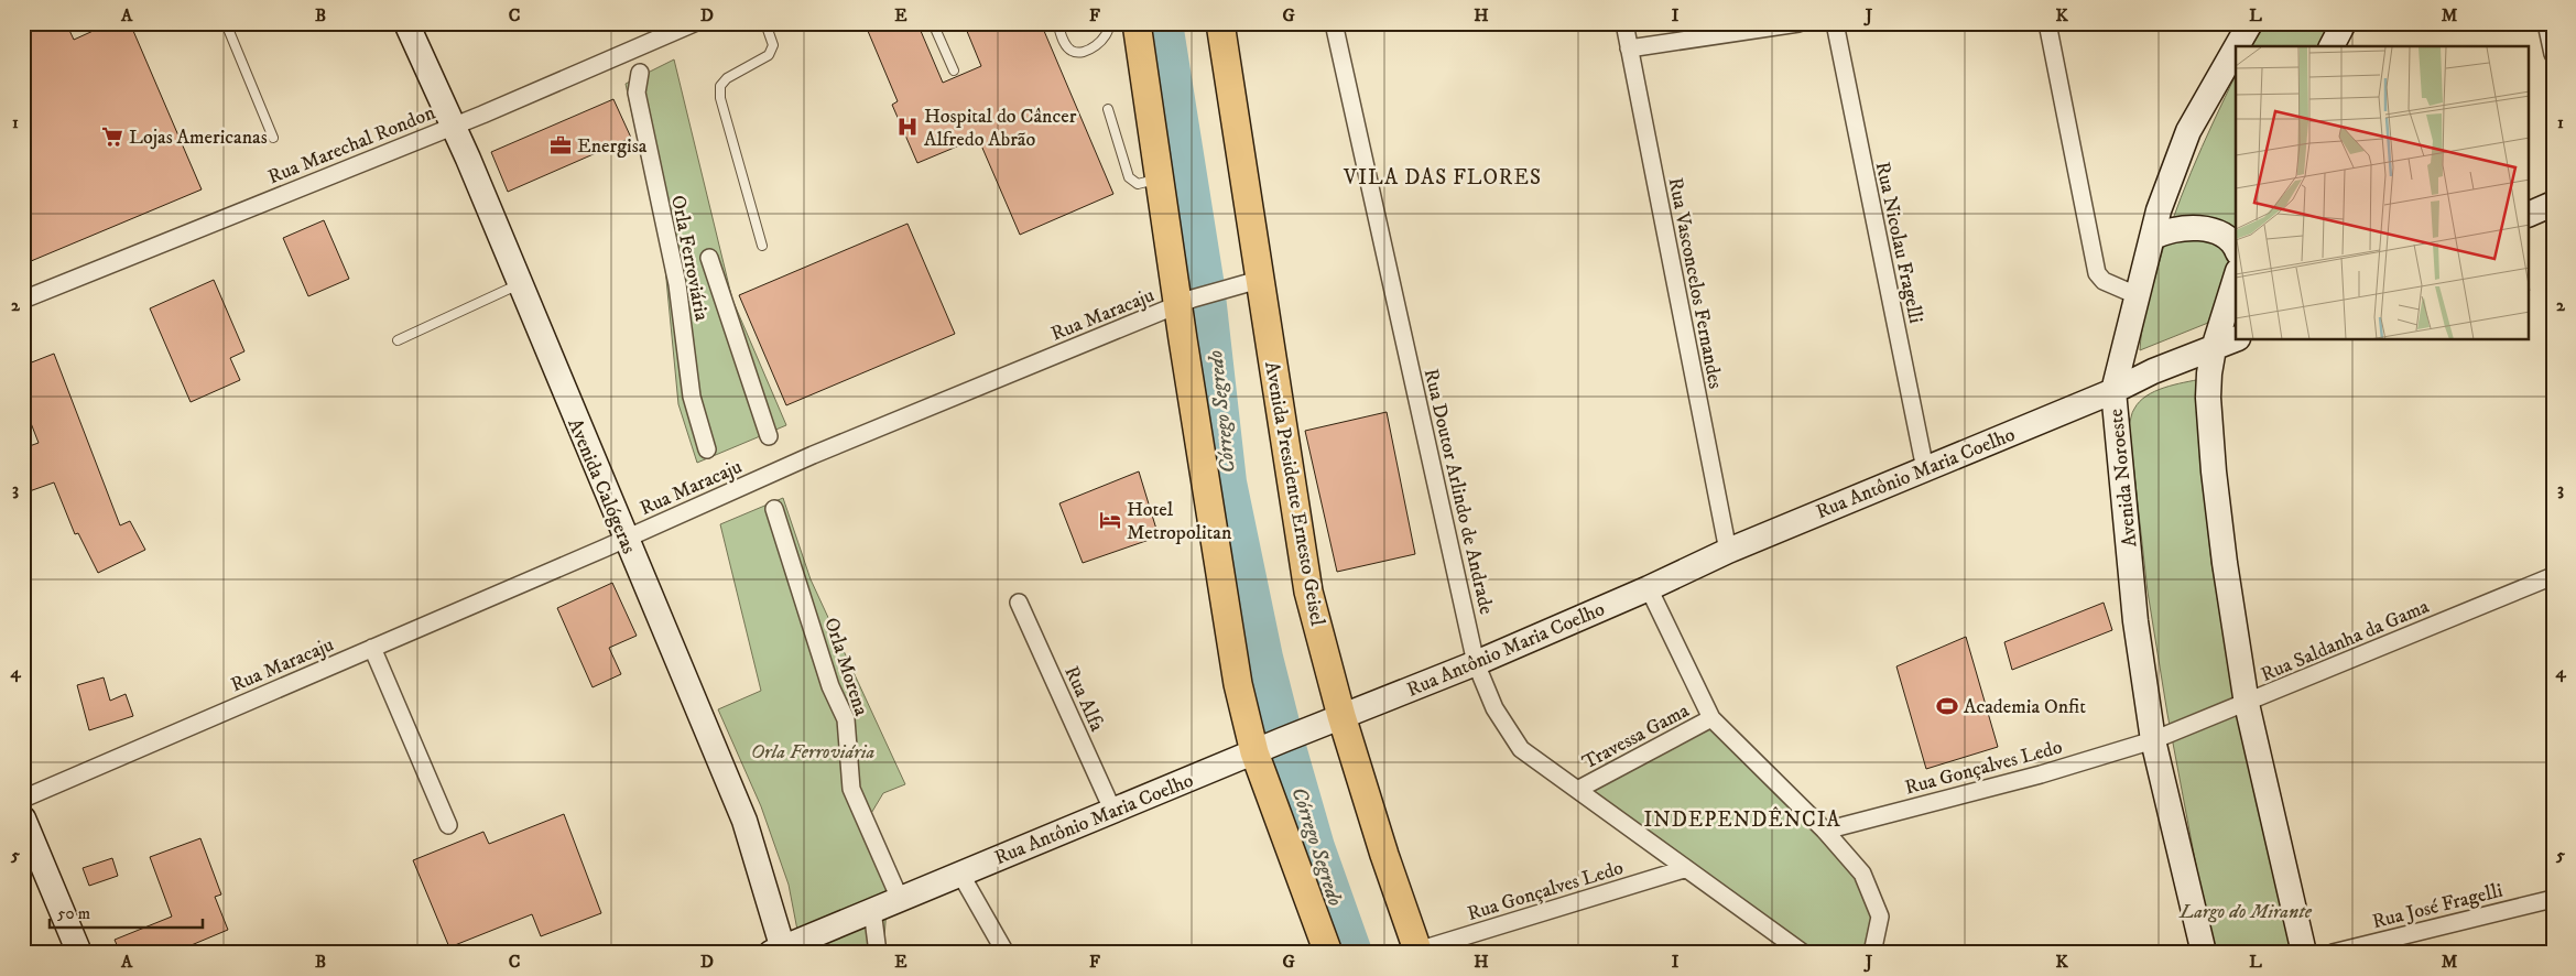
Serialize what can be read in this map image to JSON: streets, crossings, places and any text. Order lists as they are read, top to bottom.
{
  "streets": {
    "main road": [
      "Rua Antônio Maria Coelho",
      "Avenida Noroeste",
      "Avenida Calógeras",
      "Avenida Presidente Ernesto Geisel"
    ],
    "street": [
      "Rua Marechal Rondon",
      "Rua Nicolau Fragelli",
      "Orla Ferroviária",
      "Rua Vasconcelos Fernandes",
      "Rua Maracaju",
      "Rua Doutor Arlindo de Andrade",
      "Rua Saldanha da Gama",
      "Orla Morena",
      "Rua Alfa",
      "Travessa Gama",
      "Rua Gonçalves Ledo",
      "Rua José Fragelli"
    ]
  },
  "crossings": [
    ["Rua Marechal Rondon", "Avenida Calógeras"],
    ["Rua Nicolau Fragelli", "Rua Antônio Maria Coelho"],
    ["Rua Vasconcelos Fernandes", "Rua Antônio Maria Coelho"],
    ["Rua Maracaju", "Avenida Calógeras"],
    ["Rua Maracaju", "Avenida Presidente Ernesto Geisel"],
    ["Rua Antônio Maria Coelho", "Avenida Noroeste"],
    ["Rua Antônio Maria Coelho", "Avenida Calógeras"],
    ["Rua Antônio Maria Coelho", "Rua Doutor Arlindo de Andrade"],
    ["Rua Antônio Maria Coelho", "Avenida Presidente Ernesto Geisel"],
    ["Rua Antônio Maria Coelho", "Orla Morena"],
    ["Rua Antônio Maria Coelho", "Rua Alfa"],
    ["Avenida Noroeste", "Rua Saldanha da Gama"],
    ["Avenida Noroeste", "Rua Gonçalves Ledo"],
    ["Rua Doutor Arlindo de Andrade", "Travessa Gama"],
    ["Rua Doutor Arlindo de Andrade", "Rua Gonçalves Ledo"],
    ["Avenida Presidente Ernesto Geisel", "Rua Gonçalves Ledo"],
    ["Rua Saldanha da Gama", "Rua Gonçalves Ledo"]
  ],
  "districts": ["VILA DAS FLORES", "INDEPENDÊNCIA"],
  "water": ["Córrego Segredo"],
  "parks": ["Orla Ferroviária", "Largo do Mirante"],
  "places": {
    "hospital": ["Hospital do Câncer Alfredo Abrão"],
    "supermarket": ["Lojas Americanas"],
    "office": ["Energisa"],
    "hotel": ["Hotel Metropolitan"],
    "sports": ["Academia Onfit"]
  },
  "scale_bar": "50 m",
  "grid": {
    "columns": [
      "A",
      "B",
      "C",
      "D",
      "E",
      "F",
      "G",
      "H",
      "I",
      "J",
      "K",
      "L",
      "M"
    ],
    "rows": [
      "1",
      "2",
      "3",
      "4",
      "5"
    ]
  }
}
